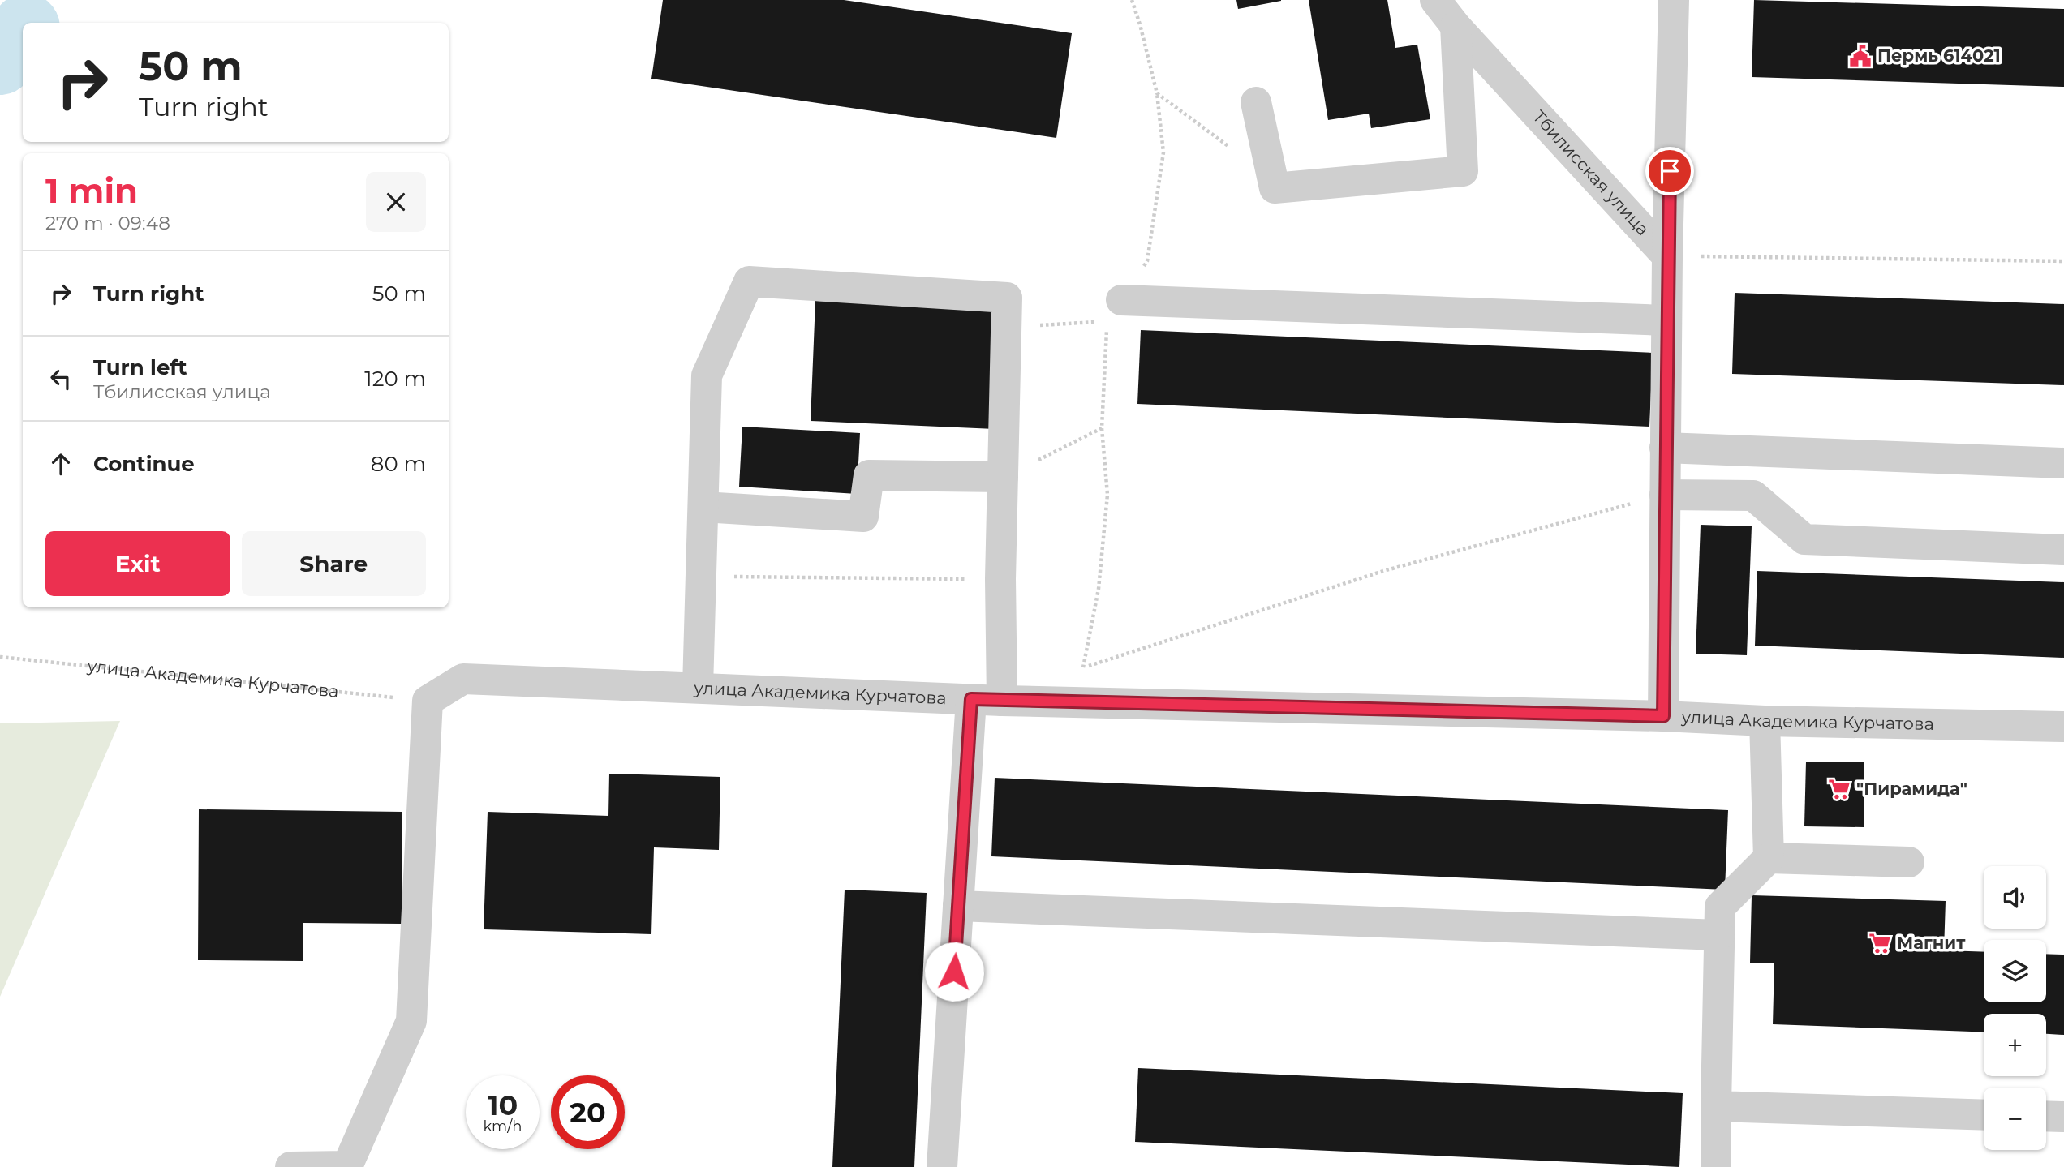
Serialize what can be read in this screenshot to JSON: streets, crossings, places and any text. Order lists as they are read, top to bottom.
{
  "streets": {
    "street": ["Тбилисская улица", "улица Академика Курчатова"]
  },
  "places": {
    "public building": ["Пермь 614021"],
    "supermarket": ["\"Пирамида\"", "Магнит"]
  },
  "page": {
    "turn": ["50 m", "Turn right"],
    "heading": ["1 min", "270 m · 09:48"],
    "list": [
      {
        "name": "Turn right",
        "value": "50 m"
      },
      {
        "name": "Turn left",
        "note": "Тбилисская улица",
        "value": "120 m"
      },
      {
        "name": "Continue",
        "value": "80 m"
      }
    ],
    "buttons": ["Exit", "Share"],
    "map_buttons": ["+", "−"],
    "speed": "10 km/h",
    "limit": "20"
  }
}
